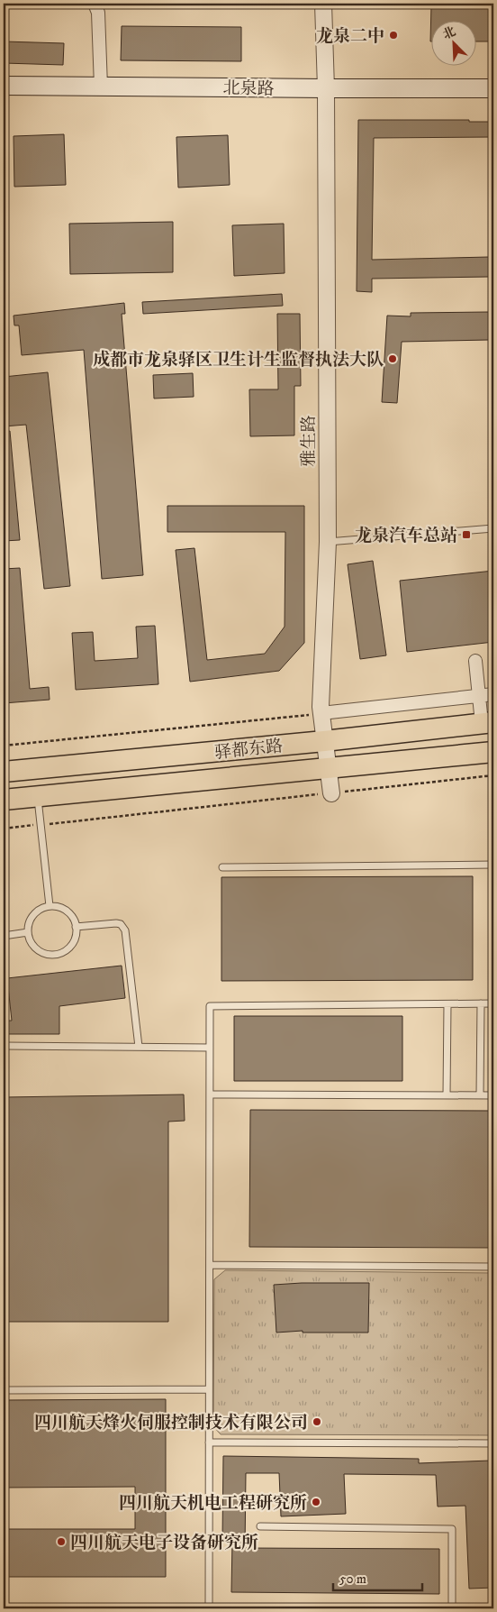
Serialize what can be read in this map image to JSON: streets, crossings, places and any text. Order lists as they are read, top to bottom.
{
  "streets": {
    "highway": ["驿都东路"],
    "main road": ["北泉路"],
    "street": ["雅生路"]
  },
  "crossings": [
    ["北泉路", "雅生路"],
    ["雅生路", "驿都东路"]
  ],
  "places": {
    "other": [
      "龙泉二中",
      "成都市龙泉驿区卫生计生监督执法大队",
      "四川航天烽火伺服控制技术有限公司",
      "四川航天机电工程研究所",
      "四川航天电子设备研究所"
    ],
    "transit": ["龙泉汽车总站"]
  },
  "scale_bar": "50 m",
  "north": "top left"
}
